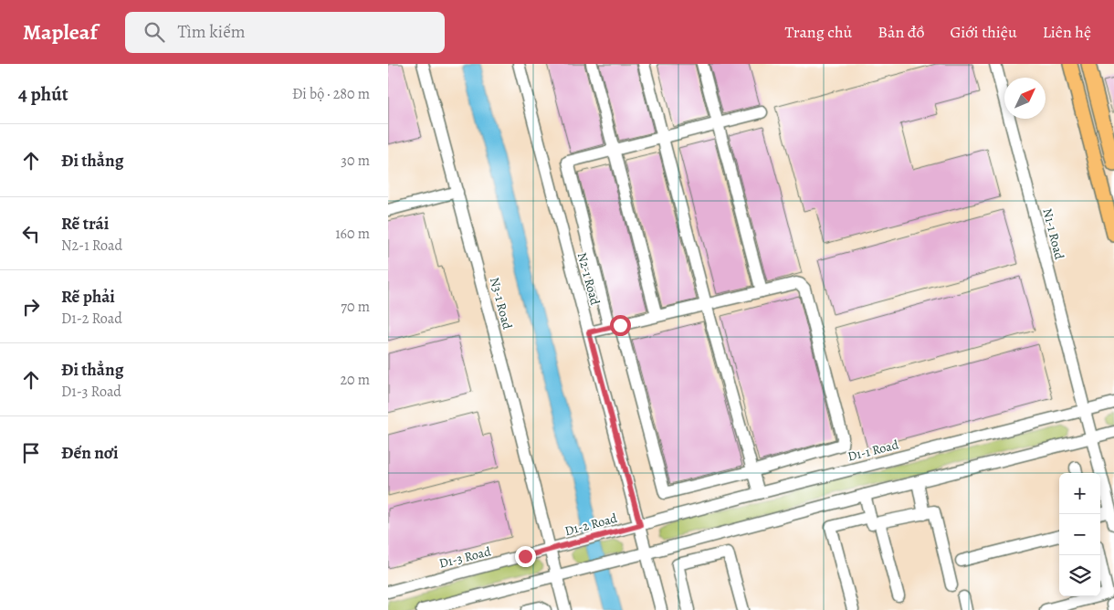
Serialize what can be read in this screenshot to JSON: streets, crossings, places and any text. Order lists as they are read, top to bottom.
{
  "streets": {
    "street": [
      "N1-1 Road",
      "N2-1 Road",
      "N3-1 Road",
      "D1-1 Road",
      "D1-2 Road",
      "D1-3 Road"
    ]
  },
  "crossings": [
    ["N1-1 Road", "D1-1 Road"],
    ["N2-1 Road", "D1-1 Road"],
    ["N2-1 Road", "D1-2 Road"],
    ["N3-1 Road", "D1-2 Road"],
    ["N3-1 Road", "D1-3 Road"],
    ["D1-1 Road", "D1-2 Road"],
    ["D1-2 Road", "D1-3 Road"]
  ],
  "north": "top right",
  "page": {
    "header": "Mapleaf",
    "search": "Tìm kiếm",
    "nav": [
      "Trang chủ",
      "Bản đồ",
      "Giới thiệu",
      "Liên hệ"
    ],
    "heading": ["4 phút", "Đi bộ · 280 m"],
    "list": [
      ["Đi thẳng", "30 m"],
      ["Rẽ trái", "N2-1 Road", "160 m"],
      ["Rẽ phải", "D1-2 Road", "70 m"],
      ["Đi thẳng", "D1-3 Road", "20 m"],
      "Đến nơi"
    ],
    "map_buttons": ["+", "−"]
  }
}
